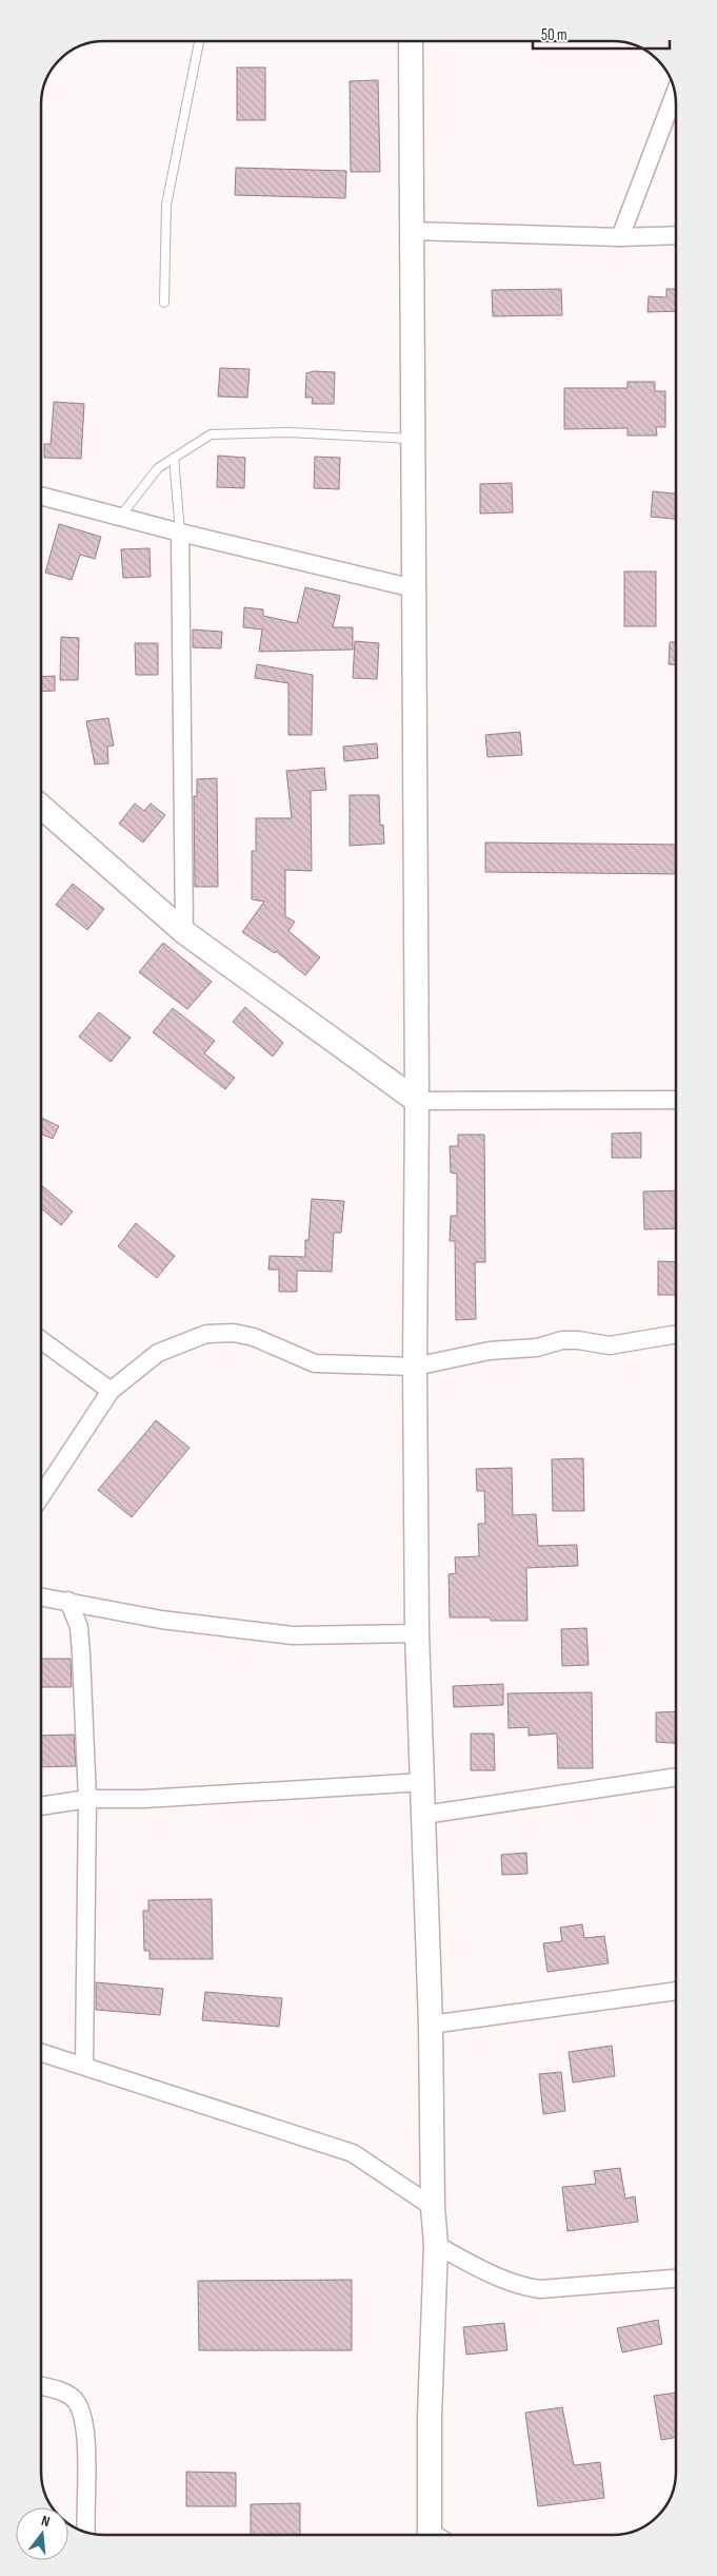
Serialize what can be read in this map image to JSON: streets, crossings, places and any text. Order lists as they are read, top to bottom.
{
  "scale_bar": "50 m",
  "north": "top"
}
